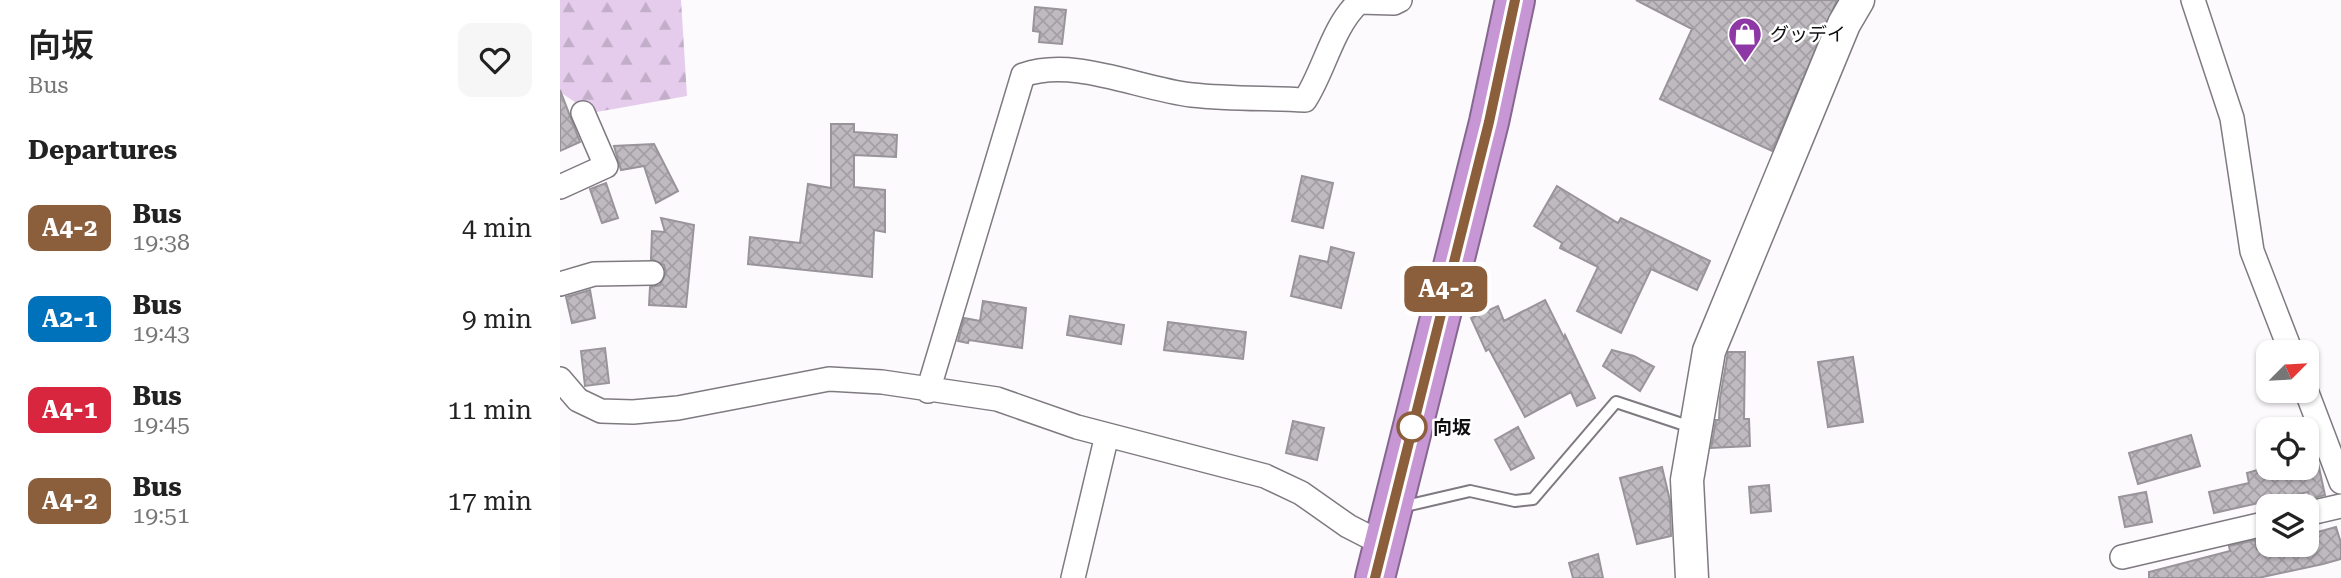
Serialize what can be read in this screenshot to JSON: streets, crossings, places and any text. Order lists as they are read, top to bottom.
{
  "places": {
    "shop": ["グッデイ"],
    "other": ["向坂"]
  },
  "lines": ["bus line A4-2"],
  "north": "top right",
  "page": {
    "heading": [
      ["向坂", "Bus"],
      "Departures"
    ],
    "on_map": "A4-2",
    "list": [
      {
        "mark": "A4-2",
        "name": "Bus",
        "note": "19:38",
        "value": "4 min"
      },
      {
        "mark": "A2-1",
        "name": "Bus",
        "note": "19:43",
        "value": "9 min"
      },
      {
        "mark": "A4-1",
        "name": "Bus",
        "note": "19:45",
        "value": "11 min"
      },
      {
        "mark": "A4-2",
        "name": "Bus",
        "note": "19:51",
        "value": "17 min"
      }
    ]
  }
}
